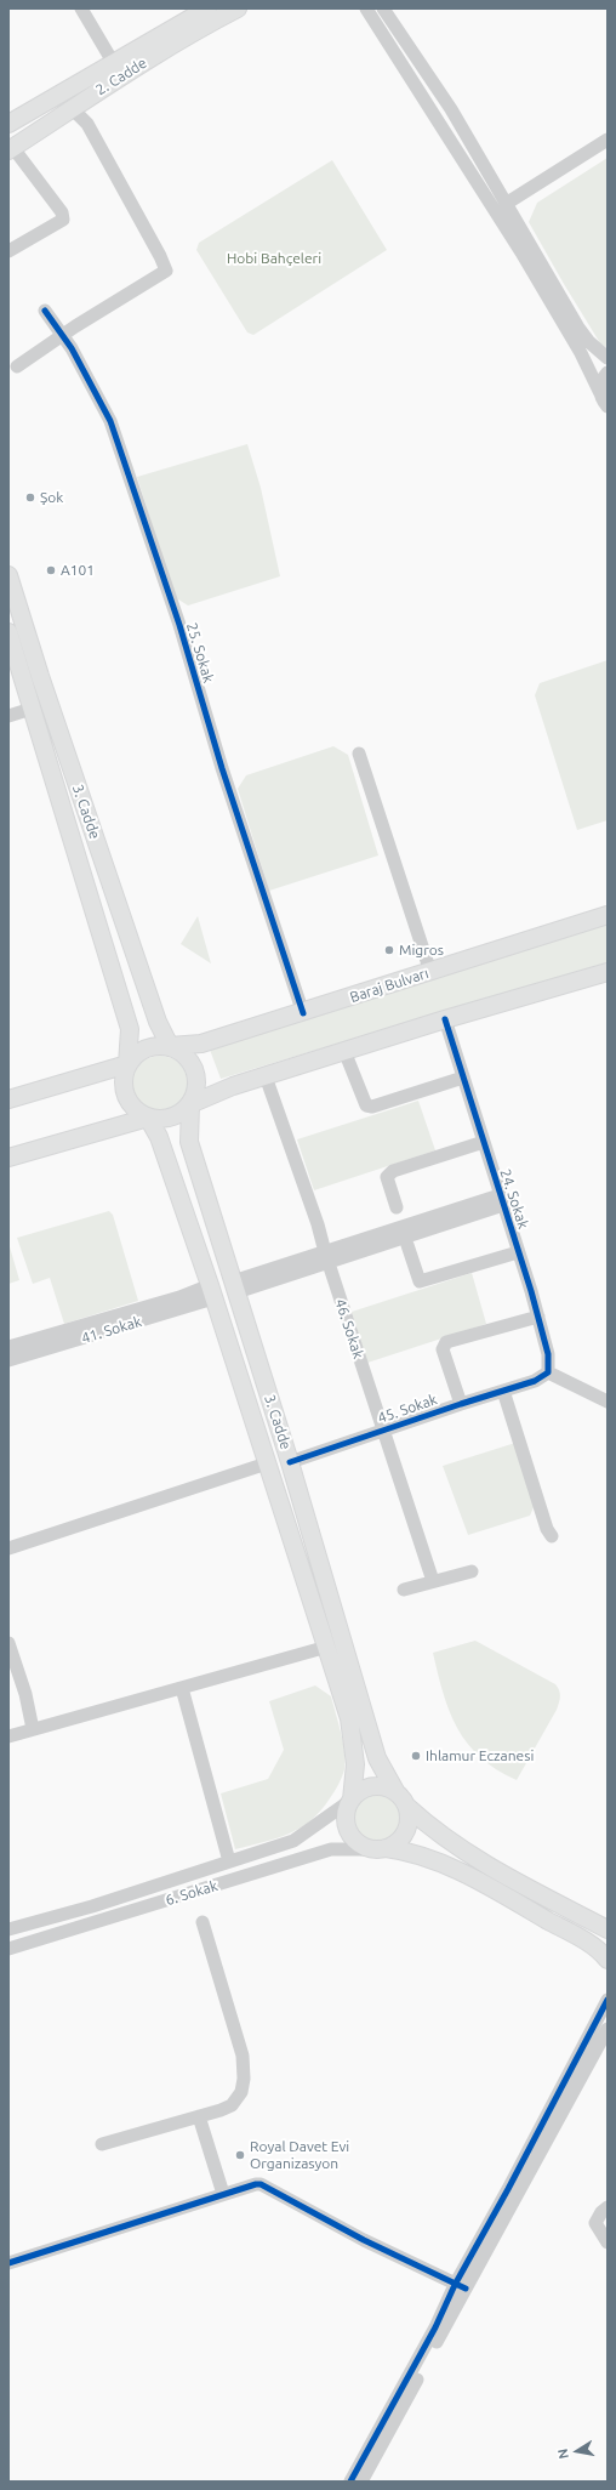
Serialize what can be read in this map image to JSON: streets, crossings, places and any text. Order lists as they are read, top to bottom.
{
  "streets": {
    "main road": ["2. Cadde", "3. Cadde", "Baraj Bulvarı"],
    "street": [
      "25. Sokak",
      "24. Sokak",
      "46. Sokak",
      "41. Sokak",
      "45. Sokak",
      "6. Sokak"
    ]
  },
  "crossings": [
    ["25. Sokak", "Baraj Bulvarı"],
    ["3. Cadde", "Baraj Bulvarı"],
    ["3. Cadde", "41. Sokak"],
    ["3. Cadde", "45. Sokak"],
    ["3. Cadde", "6. Sokak"],
    ["24. Sokak", "45. Sokak"],
    ["46. Sokak", "45. Sokak"]
  ],
  "parks": ["Hobi Bahçeleri"],
  "places": [
    "Şok",
    "A101",
    "Migros",
    "Ihlamur Eczanesi",
    "Royal Davet Evi Organizasyon"
  ],
  "north": "left"
}
